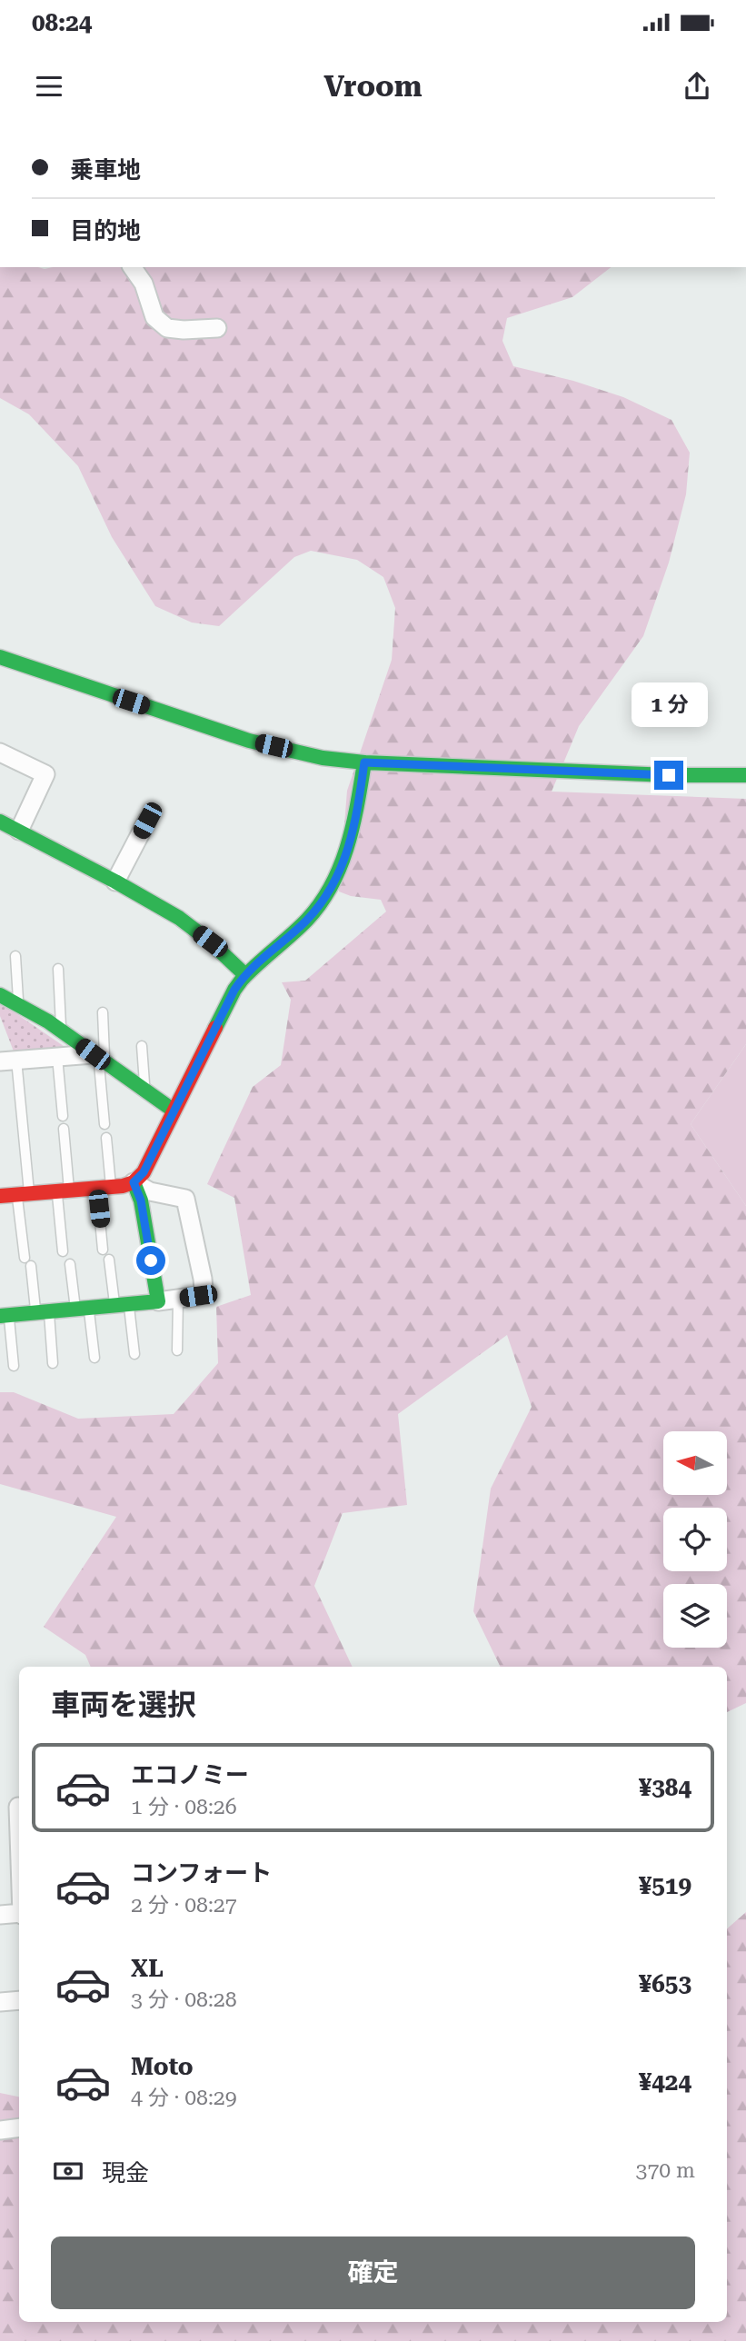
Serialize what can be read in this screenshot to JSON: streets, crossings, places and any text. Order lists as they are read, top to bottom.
{
  "north": "left",
  "page": {
    "status": "08:24",
    "header": "Vroom",
    "banner": ["乗車地", "目的地"],
    "bubble": "1 分",
    "heading": "車両を選択",
    "list": [
      {
        "name": "エコノミー",
        "note": "1 分 · 08:26",
        "value": "¥384"
      },
      {
        "name": "コンフォート",
        "note": "2 分 · 08:27",
        "value": "¥519"
      },
      {
        "name": "XL",
        "note": "3 分 · 08:28",
        "value": "¥653"
      },
      {
        "name": "Moto",
        "note": "4 分 · 08:29",
        "value": "¥424"
      }
    ],
    "pay": ["現金", "370 m"],
    "buttons": "確定"
  }
}
